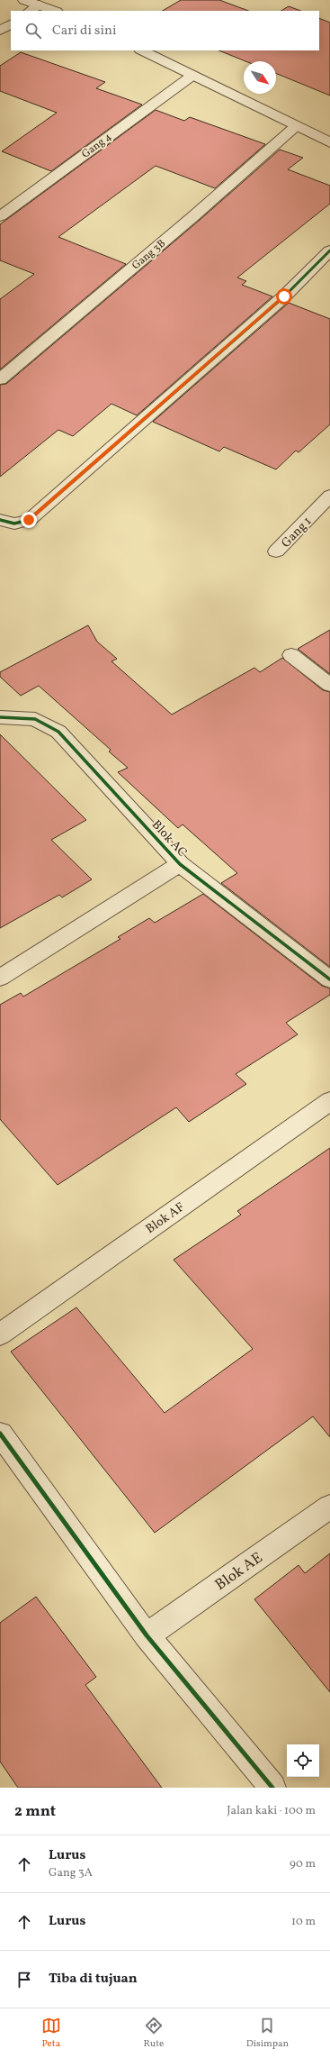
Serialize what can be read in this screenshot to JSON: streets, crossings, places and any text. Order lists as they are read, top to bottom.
{
  "streets": {
    "street": [
      "Gang 4",
      "Gang 3B",
      "Gang 1",
      "Blok AC",
      "Blok AF",
      "Blok AE"
    ]
  },
  "north": "bottom right",
  "page": {
    "search": "Cari di sini",
    "heading": ["2 mnt", "Jalan kaki · 100 m"],
    "list": [
      ["Lurus", "Gang 3A", "90 m"],
      ["Lurus", "10 m"],
      "Tiba di tujuan"
    ],
    "nav": ["Peta", "Rute", "Disimpan"]
  }
}
